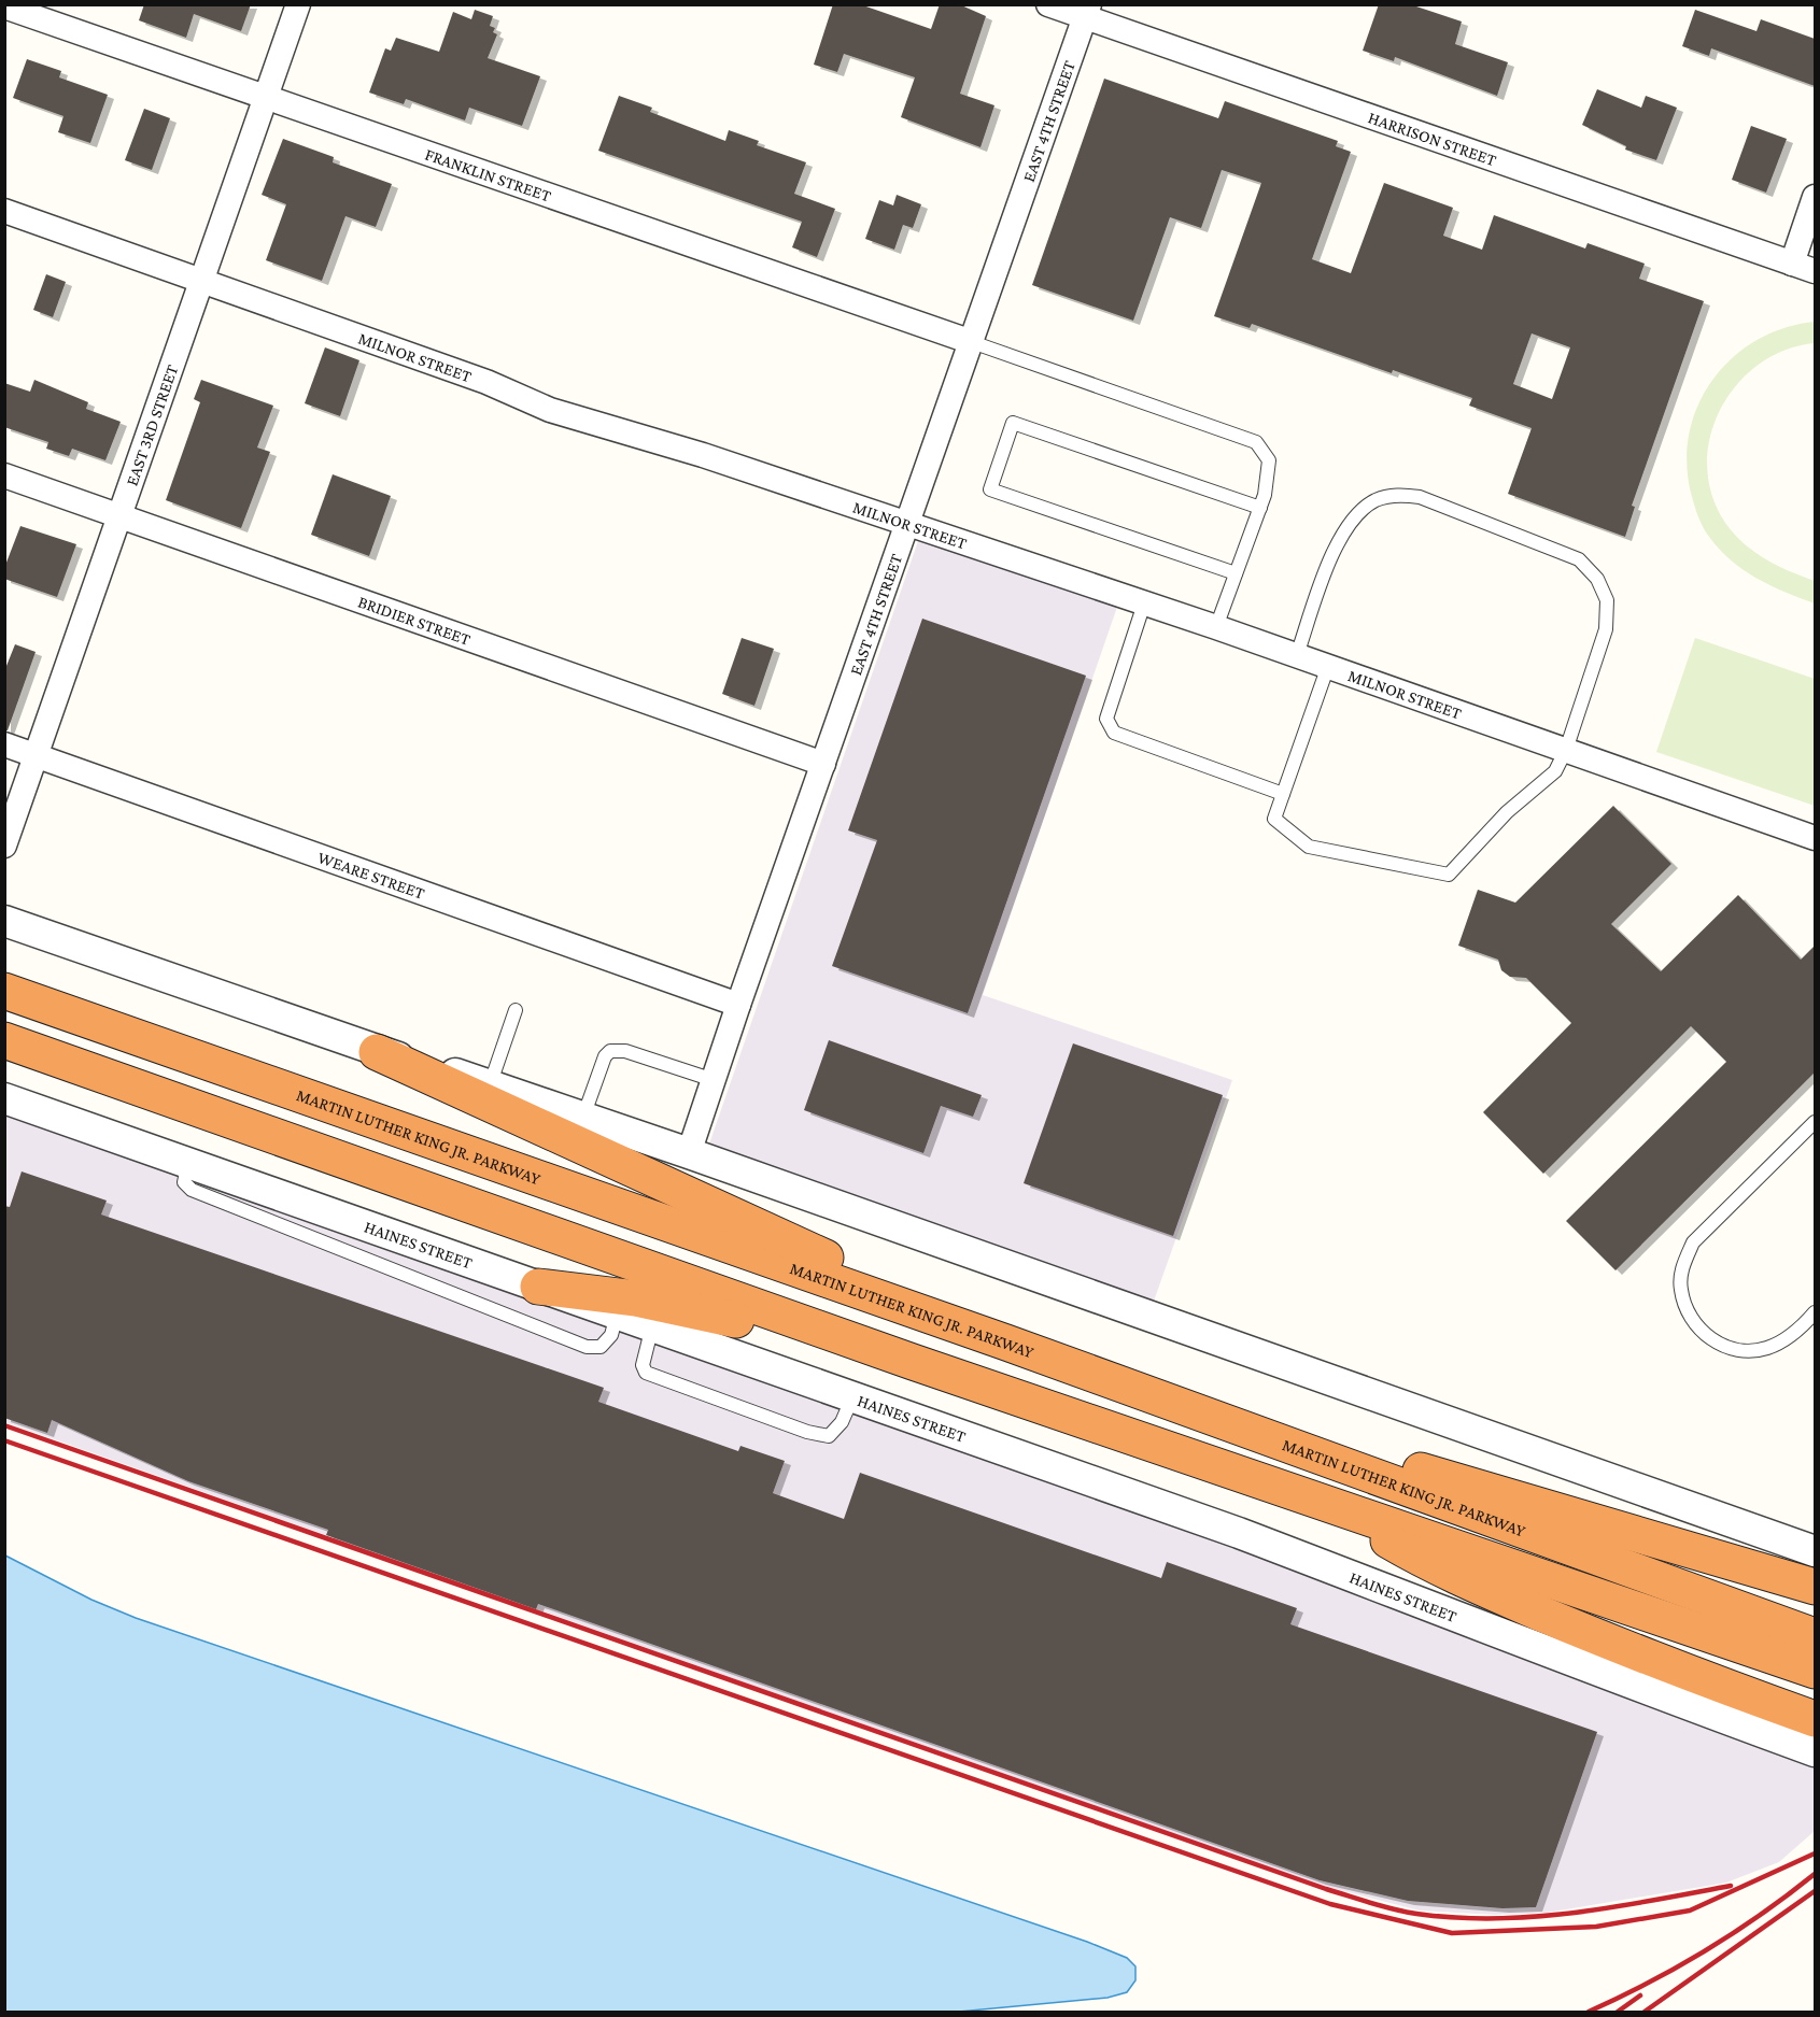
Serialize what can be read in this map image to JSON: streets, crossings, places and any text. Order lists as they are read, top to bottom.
{
  "streets": {
    "highway": ["MARTIN LUTHER KING JR. PARKWAY"],
    "street": [
      "EAST 4TH STREET",
      "HARRISON STREET",
      "FRANKLIN STREET",
      "MILNOR STREET",
      "EAST 3RD STREET",
      "BRIDIER STREET",
      "WEARE STREET",
      "HAINES STREET"
    ]
  },
  "crossings": [
    ["EAST 4TH STREET", "HARRISON STREET"],
    ["EAST 4TH STREET", "FRANKLIN STREET"],
    ["EAST 4TH STREET", "MILNOR STREET"],
    ["EAST 4TH STREET", "BRIDIER STREET"],
    ["EAST 4TH STREET", "WEARE STREET"],
    ["FRANKLIN STREET", "EAST 3RD STREET"],
    ["MILNOR STREET", "EAST 3RD STREET"],
    ["EAST 3RD STREET", "BRIDIER STREET"],
    ["EAST 3RD STREET", "WEARE STREET"]
  ]
}
